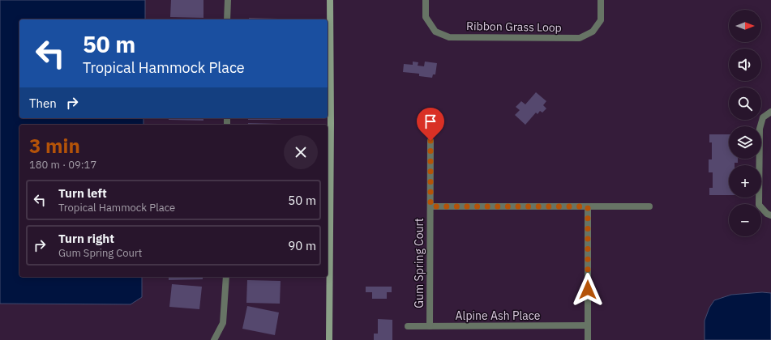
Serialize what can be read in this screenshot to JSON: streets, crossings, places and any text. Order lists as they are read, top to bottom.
{
  "streets": {
    "street": ["Ribbon Grass Loop", "Gum Spring Court", "Alpine Ash Place"]
  },
  "crossings": [
    ["Gum Spring Court", "Alpine Ash Place"]
  ],
  "north": "right",
  "page": {
    "map_buttons": ["+", "−"],
    "turn": ["50 m", "Tropical Hammock Place"],
    "then": "Then",
    "heading": ["3 min", "180 m · 09:17"],
    "list": [
      {
        "name": "Turn left",
        "note": "Tropical Hammock Place",
        "value": "50 m"
      },
      {
        "name": "Turn right",
        "note": "Gum Spring Court",
        "value": "90 m"
      }
    ]
  }
}
